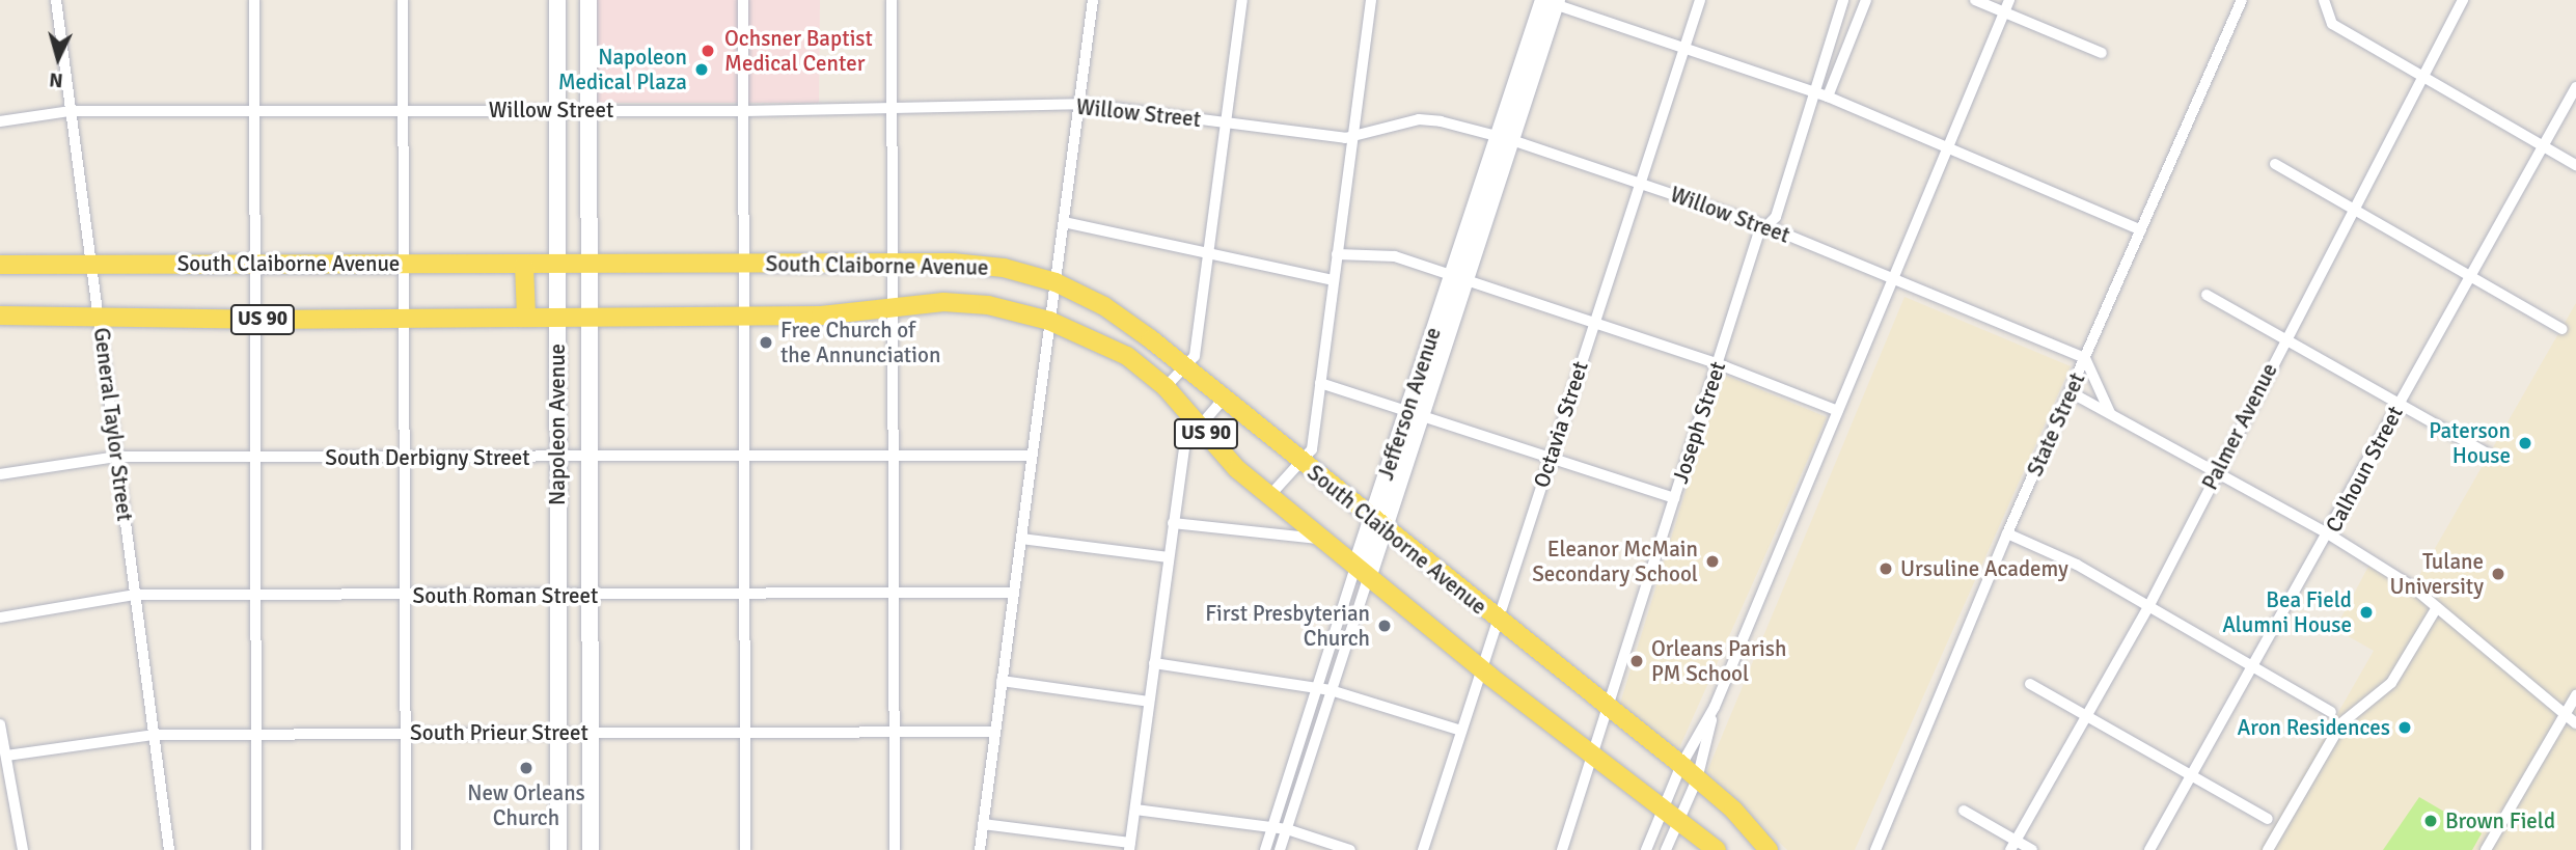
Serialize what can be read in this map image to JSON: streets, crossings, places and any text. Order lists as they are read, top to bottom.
{
  "streets": {
    "main road": [
      "South Claiborne Avenue",
      "US 90",
      "Jefferson Avenue",
      "Napoleon Avenue"
    ],
    "street": [
      "Willow Street",
      "Joseph Street",
      "General Taylor Street",
      "Octavia Street",
      "State Street",
      "Palmer Avenue",
      "South Derbigny Street",
      "Calhoun Street",
      "South Roman Street",
      "South Prieur Street"
    ]
  },
  "crossings": [
    ["Willow Street", "Jefferson Avenue"],
    ["Willow Street", "Joseph Street"],
    ["Willow Street", "General Taylor Street"],
    ["Willow Street", "Napoleon Avenue"],
    ["Willow Street", "Octavia Street"],
    ["Willow Street", "State Street"],
    ["South Claiborne Avenue", "Jefferson Avenue"],
    ["South Claiborne Avenue", "Joseph Street"],
    ["South Claiborne Avenue", "General Taylor Street"],
    ["South Claiborne Avenue", "Napoleon Avenue"],
    ["South Claiborne Avenue", "Octavia Street"],
    ["General Taylor Street", "South Derbigny Street"],
    ["General Taylor Street", "South Roman Street"],
    ["General Taylor Street", "South Prieur Street"],
    ["Napoleon Avenue", "South Derbigny Street"],
    ["Napoleon Avenue", "South Roman Street"],
    ["Napoleon Avenue", "South Prieur Street"]
  ],
  "places": [
    "Ochsner Baptist Medical Center",
    "Napoleon Medical Plaza",
    "Free Church of the Annunciation",
    "Paterson House",
    "Eleanor McMain Secondary School",
    "Ursuline Academy",
    "Tulane University",
    "Bea Field Alumni House",
    "First Presbyterian Church",
    "Orleans Parish PM School",
    "Aron Residences",
    "New Orleans Church",
    "Brown Field"
  ],
  "north": "bottom"
}
